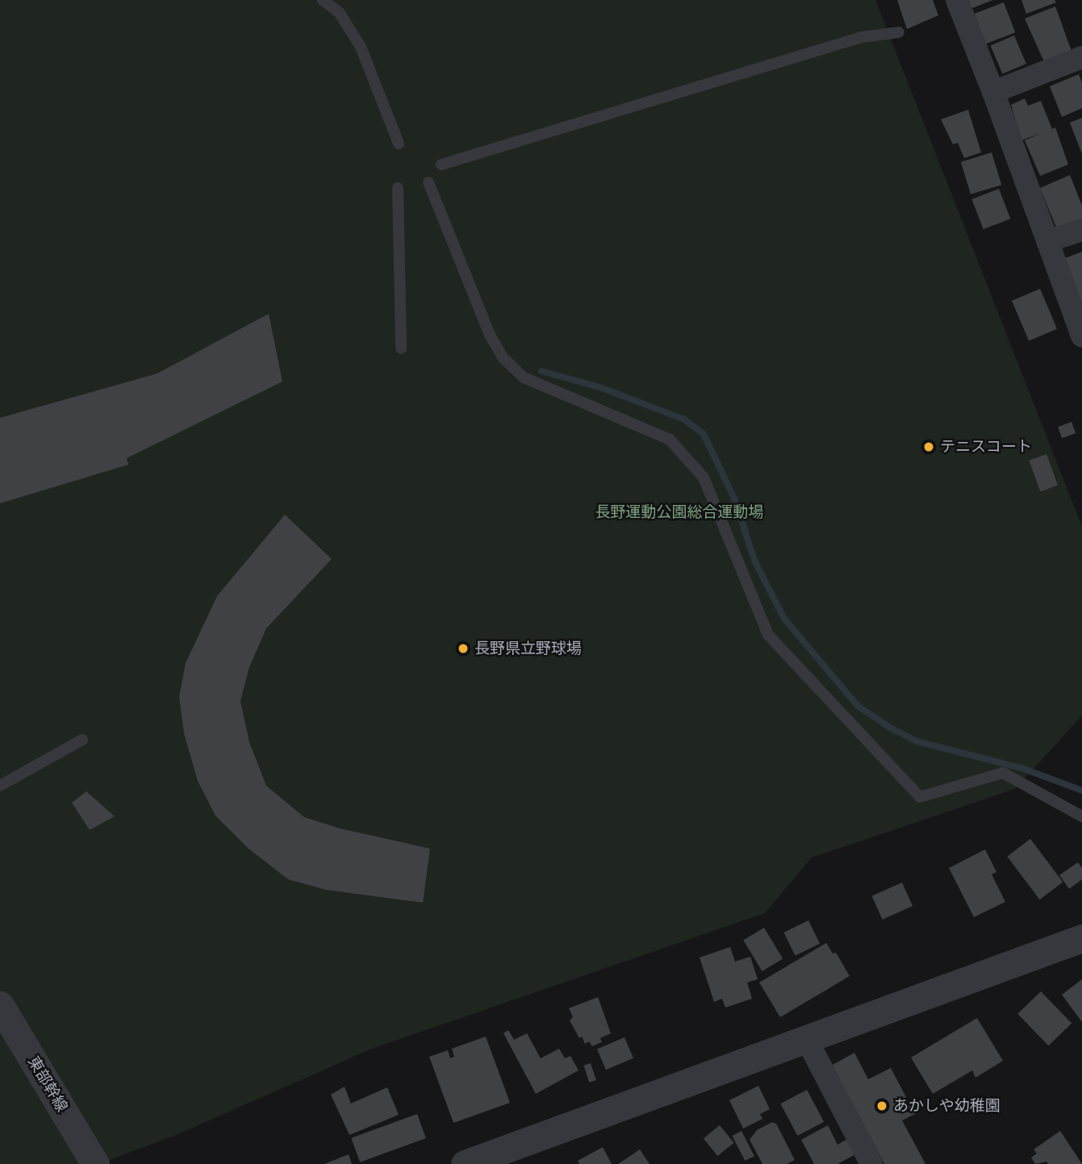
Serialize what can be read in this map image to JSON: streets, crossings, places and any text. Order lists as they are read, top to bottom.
{
  "streets": {
    "street": ["東部幹線"]
  },
  "parks": ["長野運動公園総合運動場"],
  "places": ["テニスコート", "長野県立野球場", "あかしや幼稚園"]
}
